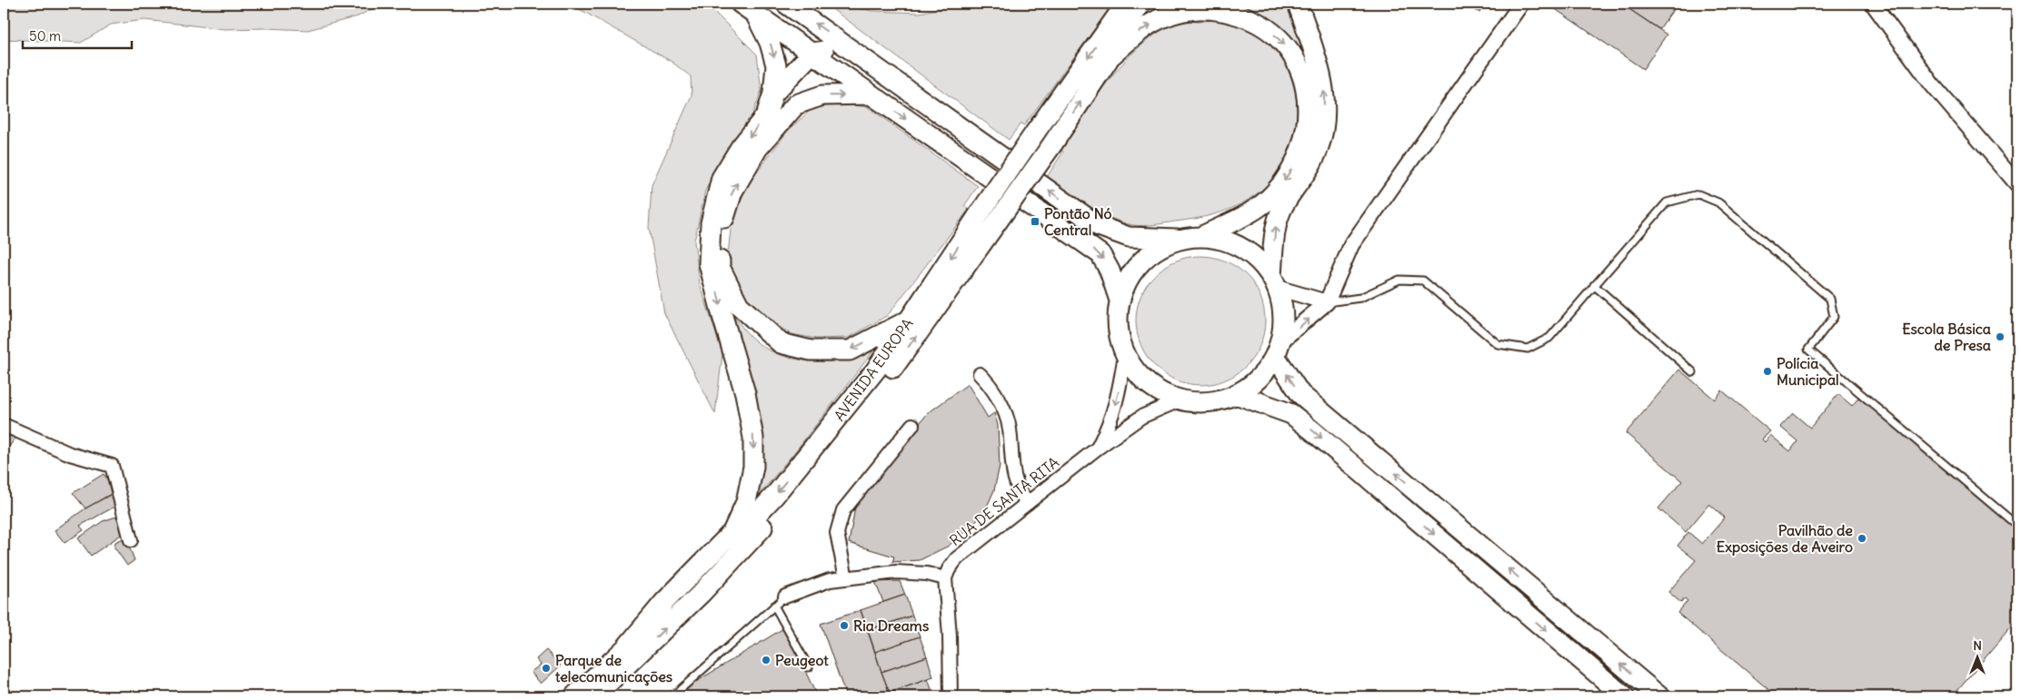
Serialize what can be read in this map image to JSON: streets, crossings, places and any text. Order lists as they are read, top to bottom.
{
  "streets": {
    "main road": ["AVENIDA EUROPA"],
    "street": ["RUA DE SANTA RITA"]
  },
  "places": {
    "transit": ["Pontão Nó Central"],
    "other": [
      "Escola Básica de Presa",
      "Polícia Municipal",
      "Pavilhão de Exposições de Aveiro",
      "Ria Dreams",
      "Peugeot",
      "Parque de telecomunicações"
    ]
  },
  "scale_bar": "50 m",
  "north": "top"
}
